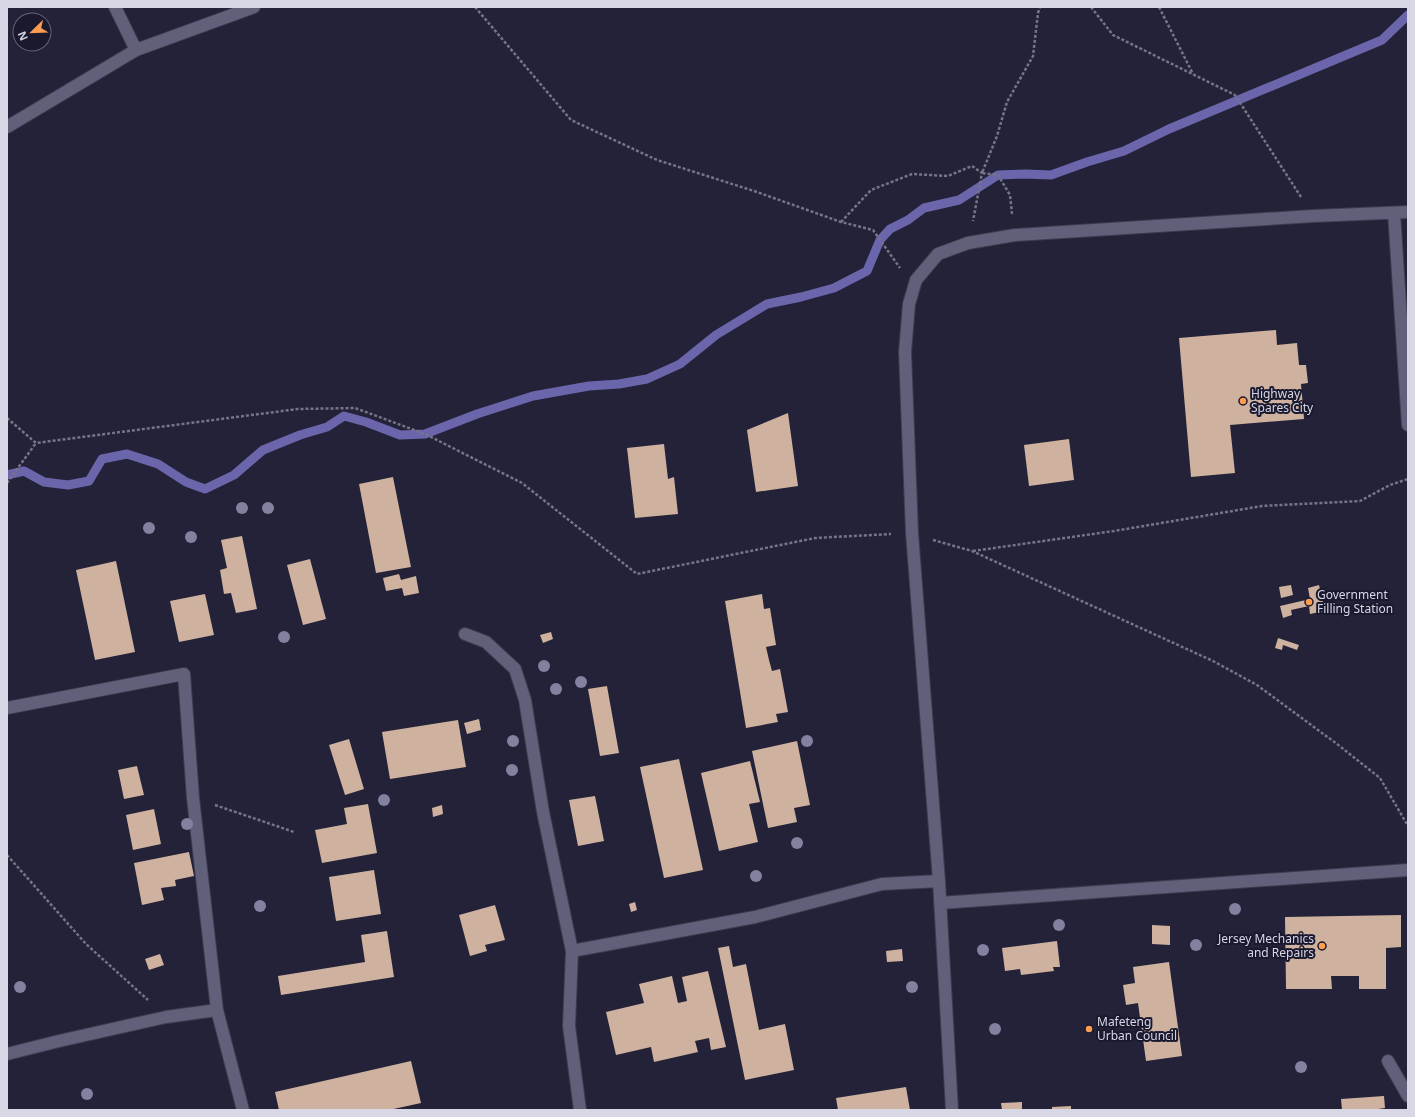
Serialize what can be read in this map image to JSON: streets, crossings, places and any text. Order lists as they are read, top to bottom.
{
  "places": [
    "Highway Spares City",
    "Government Filling Station",
    "Jersey Mechanics and Repairs",
    "Mafeteng Urban Council"
  ],
  "north": "bottom left"
}
